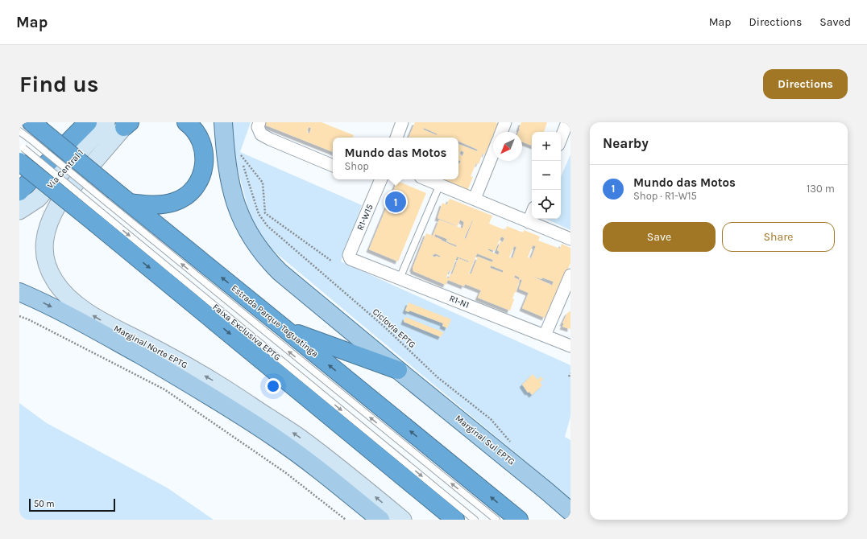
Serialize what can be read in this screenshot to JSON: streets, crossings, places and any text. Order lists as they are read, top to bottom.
{
  "streets": {
    "highway": ["Estrada Parque Taguatinga"],
    "main road": ["Via Central 1", "Marginal Norte EPTG", "Marginal Sul EPTG"],
    "street": ["R1-W15", "R1-N1"],
    "lane": ["Faixa Exclusiva EPTG"],
    "path": ["Ciclovia EPTG"]
  },
  "crossings": [
    ["R1-W15", "R1-N1"],
    ["Estrada Parque Taguatinga", "Faixa Exclusiva EPTG"]
  ],
  "scale_bar": "50 m",
  "north": "bottom left",
  "page": {
    "header": "Map",
    "nav": ["Map", "Directions", "Saved"],
    "buttons": [
      "Directions",
      ["Save", "Share"]
    ],
    "title": "Find us",
    "heading": "Nearby",
    "map_buttons": ["+", "−"],
    "popup": ["Mundo das Motos", "Shop"],
    "list": [
      {
        "mark": "1",
        "name": "Mundo das Motos",
        "note": "Shop · R1-W15",
        "value": "130 m"
      }
    ],
    "pins": "1",
    "scale": "50 m"
  }
}
